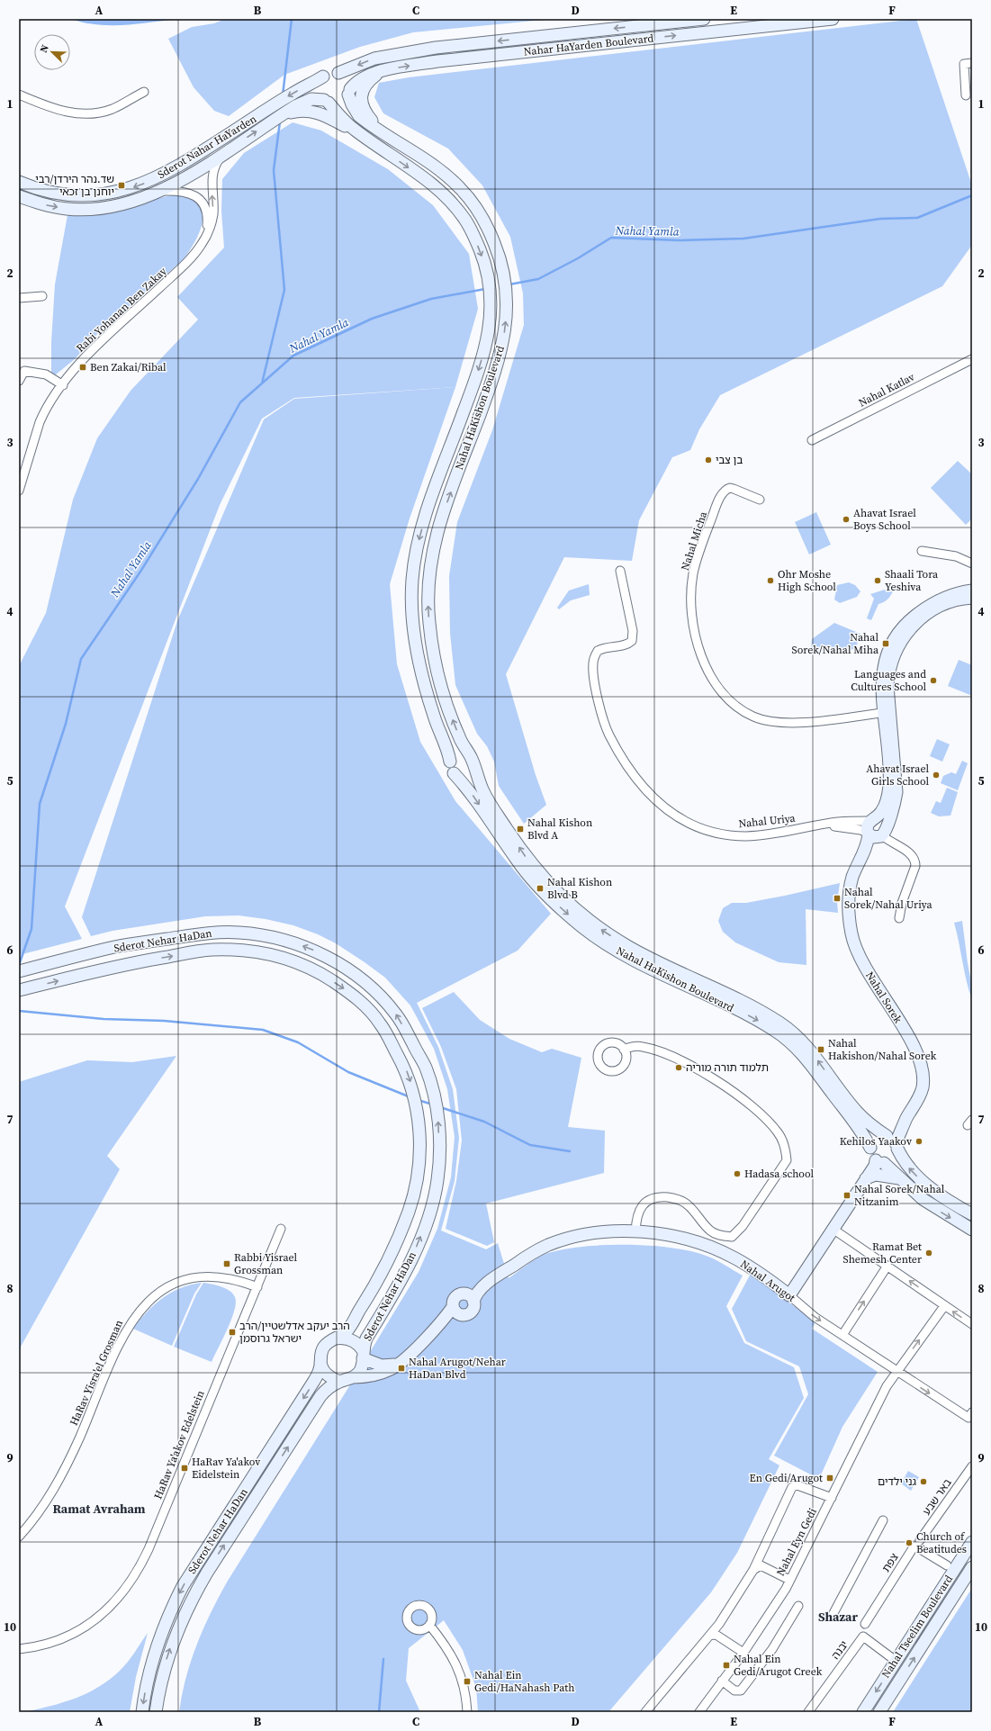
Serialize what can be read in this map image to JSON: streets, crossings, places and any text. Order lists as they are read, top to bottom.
{
  "streets": {
    "main road": [
      "Nahar HaYarden Boulevard",
      "Sderot Nahar HaYarden",
      "Nahal HaKishon Boulevard",
      "Sderot Nehar HaDan",
      "Nahal Sorek",
      "Nahal Arugot",
      "Nahal Tseelim Boulevard"
    ],
    "street": [
      "Rabi Yohanan Ben Zakay",
      "Nahal Katlav",
      "Nahal Micha",
      "Nahal Uriya",
      "HaRav Yisra'el Grosman",
      "HaRav Ya'akov Edelstein",
      "באר שבע",
      "Nahal Eyn Gedi",
      "צפת",
      "יבנה"
    ]
  },
  "crossings": [
    ["Nahar HaYarden Boulevard", "Sderot Nahar HaYarden"],
    ["Nahar HaYarden Boulevard", "Nahal HaKishon Boulevard"],
    ["Sderot Nahar HaYarden", "Rabi Yohanan Ben Zakay"],
    ["Sderot Nahar HaYarden", "Nahal HaKishon Boulevard"],
    ["Nahal HaKishon Boulevard", "Nahal Sorek"],
    ["Nahal Micha", "Nahal Sorek"],
    ["Nahal Uriya", "Nahal Sorek"],
    ["Nahal Arugot", "Nahal Eyn Gedi"],
    ["HaRav Yisra'el Grosman", "HaRav Ya'akov Edelstein"],
    ["Nahal Tseelim Boulevard", "יבנה"]
  ],
  "districts": ["Ramat Avraham", "Shazar"],
  "water": ["Nahal Yamla"],
  "places": {
    "transit": [
      "שד.נהר הירדן/רבי יוחנן בן זכאי",
      "Ben Zakai/Ribal",
      "Nahal Sorek/Nahal Miha",
      "Nahal Kishon Blvd A",
      "Nahal Kishon Blvd B",
      "Nahal Sorek/Nahal Uriya",
      "Nahal Hakishon/Nahal Sorek",
      "Nahal Sorek/Nahal Nitzanim",
      "Rabbi Yisrael Grossman",
      "הרב יעקב אדלשטיין/הרב ישראל גרוסמן",
      "Nahal Arugot/Nehar HaDan Blvd",
      "HaRav Ya'akov Eidelstein",
      "En Gedi/Arugot",
      "Nahal Ein Gedi/Arugot Creek",
      "Nahal Ein Gedi/HaNahash Path"
    ],
    "other": [
      "בן צבי",
      "Ahavat Israel Boys School",
      "Ohr Moshe High School",
      "Shaali Tora Yeshiva",
      "Languages and Cultures School",
      "Ahavat Israel Girls School",
      "תלמוד תורה מוריה",
      "Kehilos Yaakov",
      "Hadasa school",
      "Ramat Bet Shemesh Center",
      "גני ילדים",
      "Church of Beatitudes"
    ]
  },
  "north": "top left",
  "grid": {
    "columns": [
      "A",
      "B",
      "C",
      "D",
      "E",
      "F"
    ],
    "rows": [
      "1",
      "2",
      "3",
      "4",
      "5",
      "6",
      "7",
      "8",
      "9",
      "10"
    ]
  }
}
